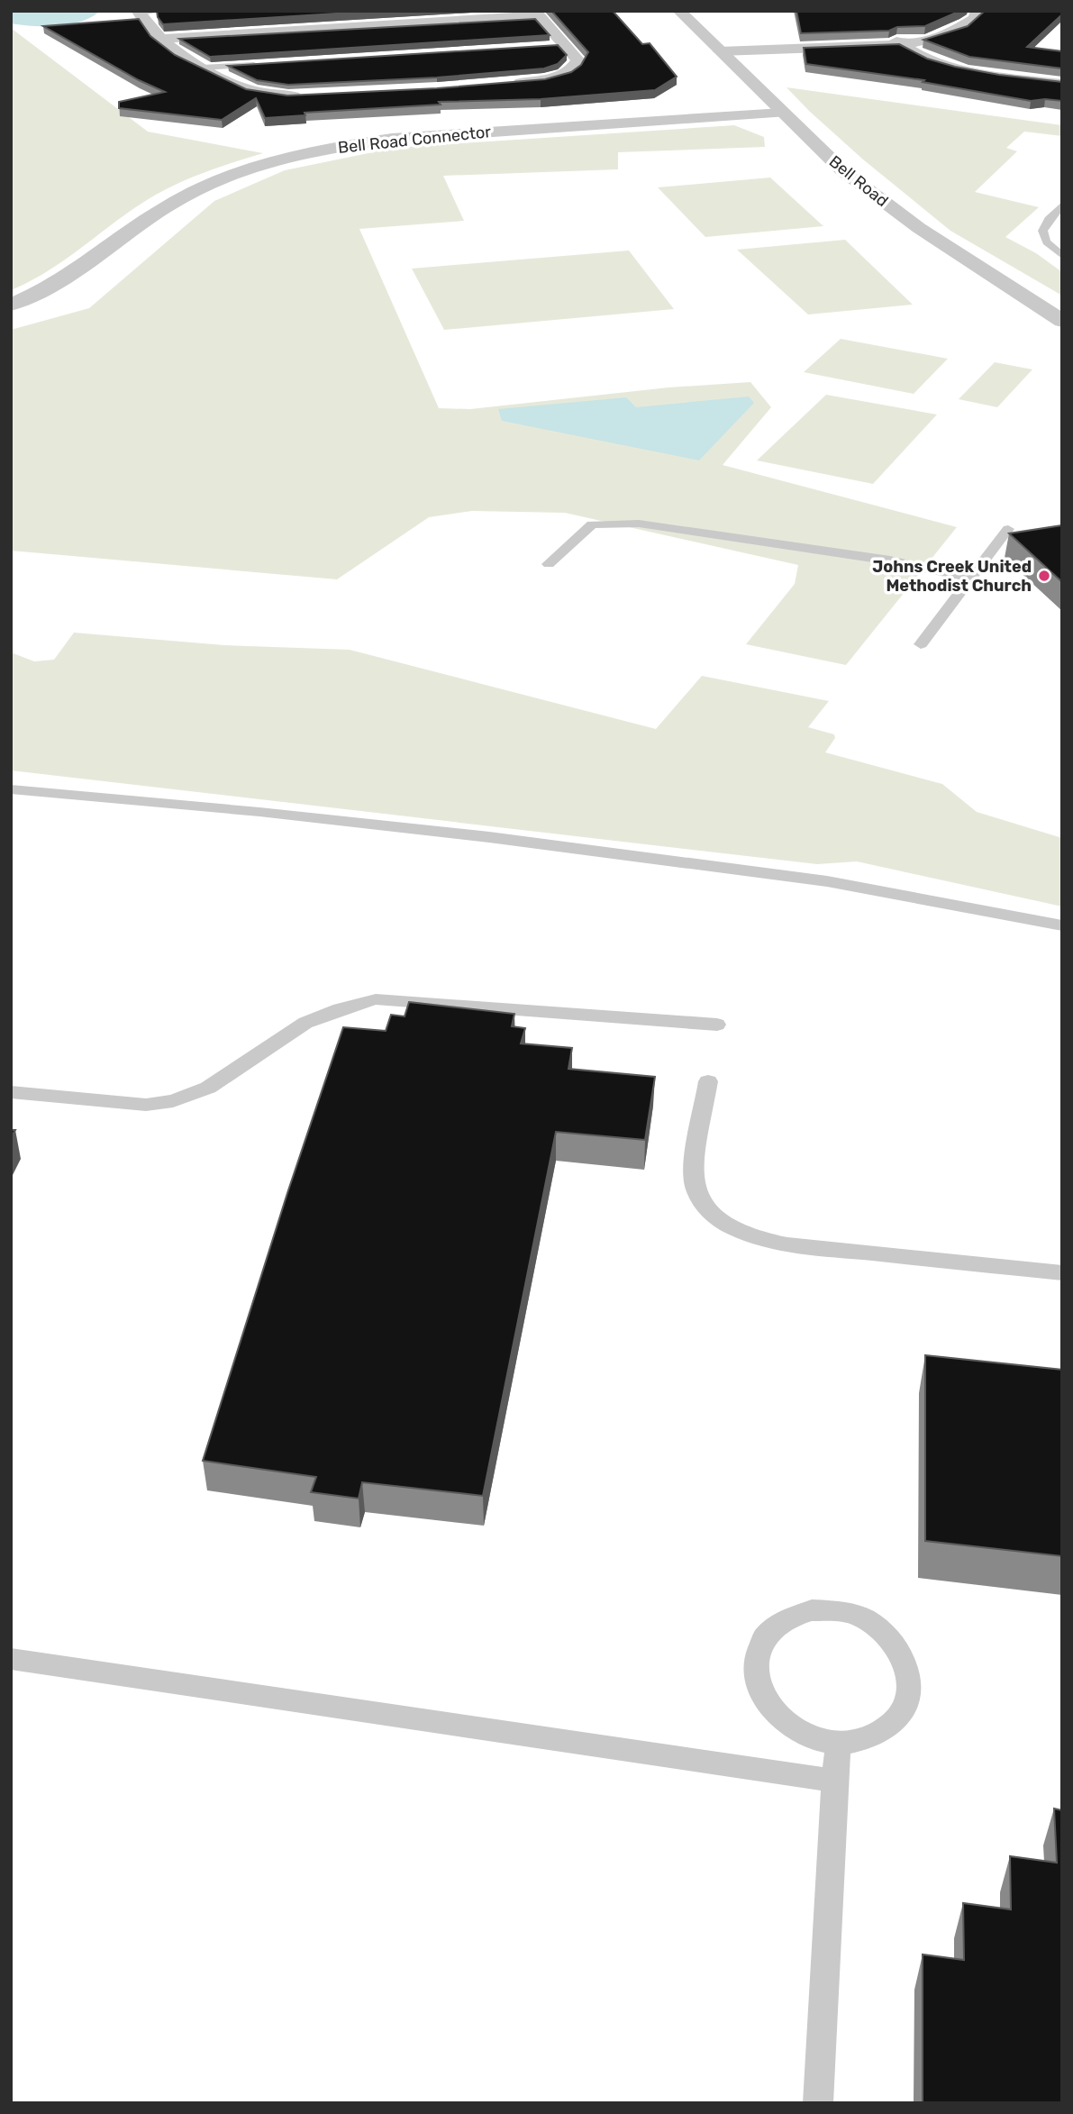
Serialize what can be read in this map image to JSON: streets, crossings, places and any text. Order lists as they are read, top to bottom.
{
  "streets": {
    "street": ["Bell Road Connector", "Bell Road"]
  },
  "crossings": [
    ["Bell Road Connector", "Bell Road"]
  ],
  "places": ["Johns Creek United Methodist Church"]
}
